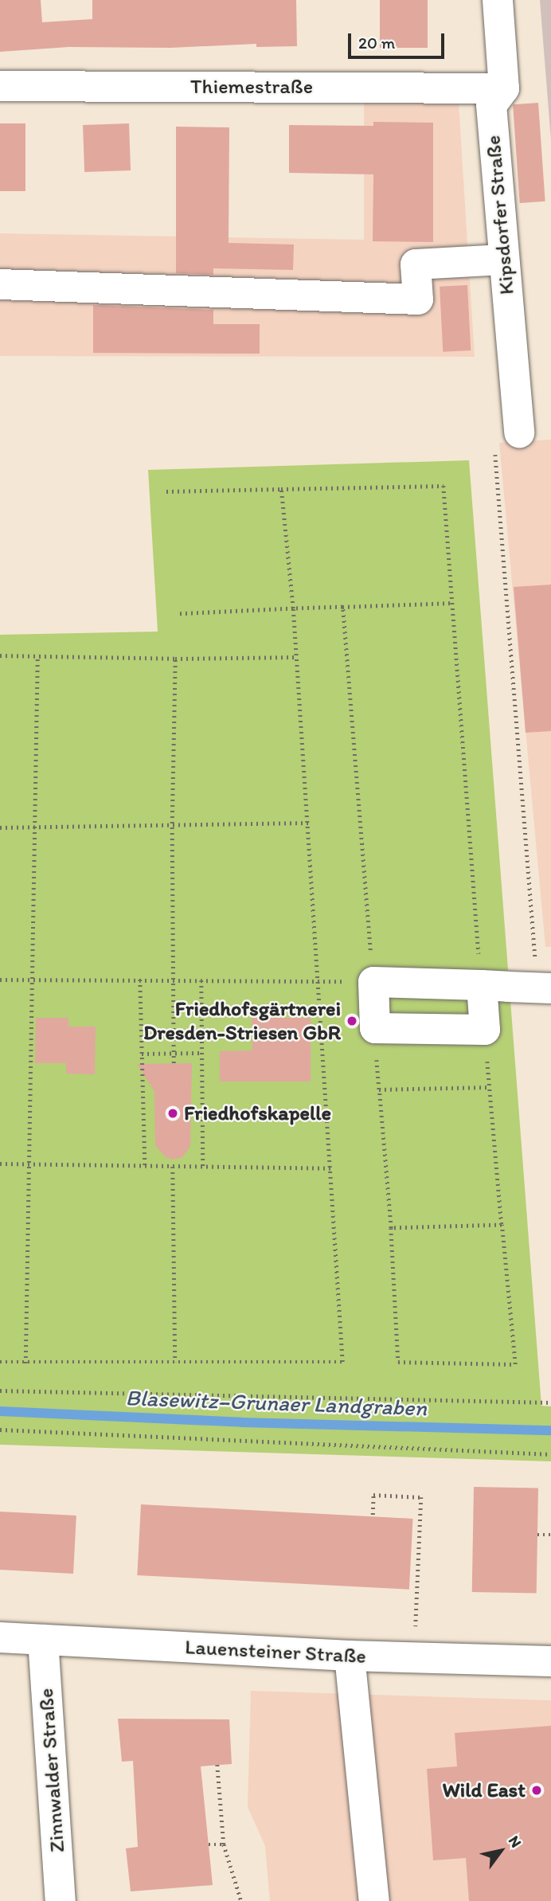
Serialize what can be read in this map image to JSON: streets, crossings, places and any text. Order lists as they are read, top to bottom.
{
  "streets": {
    "street": [
      "Thiemestraße",
      "Kipsdorfer Straße",
      "Lauensteiner Straße",
      "Zinnwalder Straße"
    ]
  },
  "crossings": [
    ["Thiemestraße", "Kipsdorfer Straße"],
    ["Lauensteiner Straße", "Zinnwalder Straße"]
  ],
  "water": ["Blasewitz‐Grunaer Landgraben"],
  "places": ["Friedhofsgärtnerei Dresden-Striesen GbR", "Friedhofskapelle", "Wild East"],
  "scale_bar": "20 m",
  "north": "top right"
}
